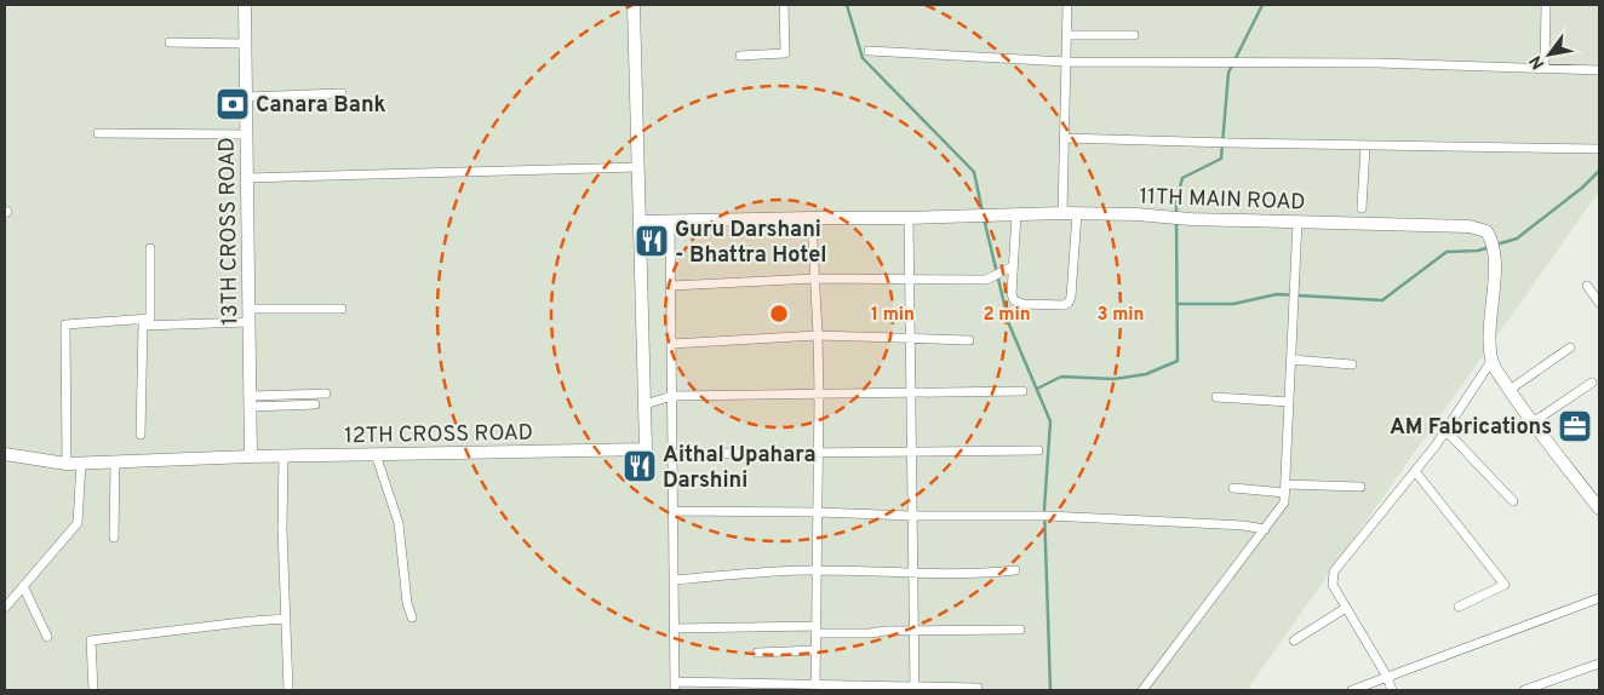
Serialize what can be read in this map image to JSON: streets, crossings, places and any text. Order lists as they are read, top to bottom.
{
  "streets": {
    "street": ["11TH MAIN ROAD", "13TH CROSS ROAD", "12TH CROSS ROAD"]
  },
  "crossings": [
    ["11TH MAIN ROAD", "12TH CROSS ROAD"],
    ["13TH CROSS ROAD", "12TH CROSS ROAD"]
  ],
  "places": {
    "bank": ["Canara Bank"],
    "restaurant": ["Guru Darshani - Bhattra Hotel", "Aithal Upahara Darshini"],
    "office": ["AM Fabrications"]
  },
  "north": "bottom left",
  "rings": ["1 min", "2 min", "3 min"]
}
